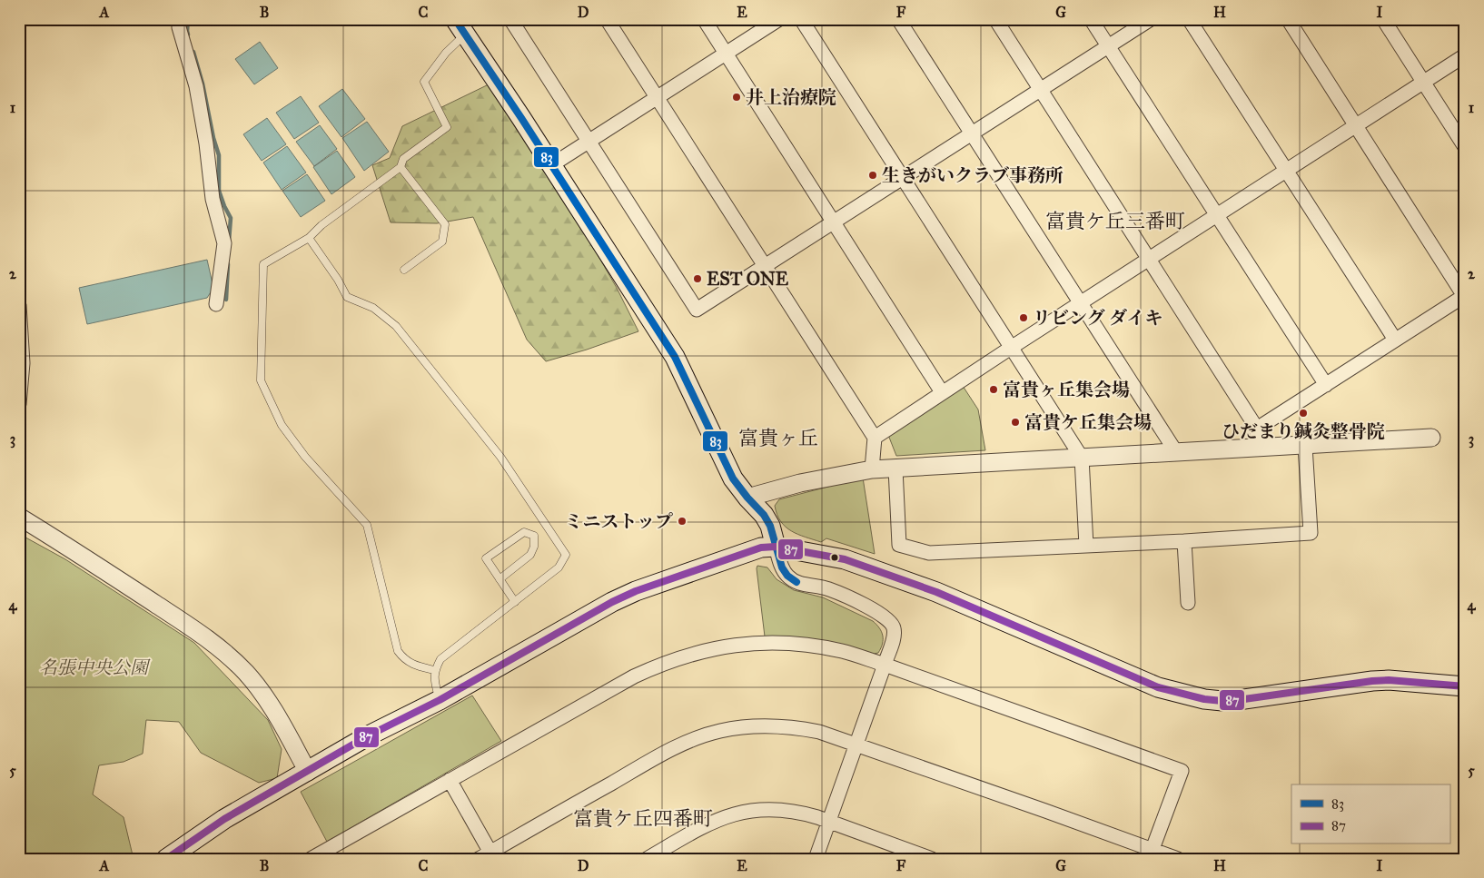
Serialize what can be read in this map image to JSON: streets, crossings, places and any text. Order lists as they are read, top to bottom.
{
  "districts": ["富貴ケ丘三番町", "富貴ヶ丘", "富貴ケ丘四番町"],
  "parks": ["名張中央公園"],
  "places": [
    "井上治療院",
    "生きがいクラブ事務所",
    "EST ONE",
    "リビング ダイキ",
    "富貴ヶ丘集会場",
    "ひだまり鍼灸整骨院",
    "富貴ケ丘集会場",
    "ミニストップ"
  ],
  "lines": ["transit line 83", "transit line 87"],
  "legend": ["83", "87"],
  "grid": {
    "columns": [
      "A",
      "B",
      "C",
      "D",
      "E",
      "F",
      "G",
      "H",
      "I"
    ],
    "rows": [
      "1",
      "2",
      "3",
      "4",
      "5"
    ]
  }
}
